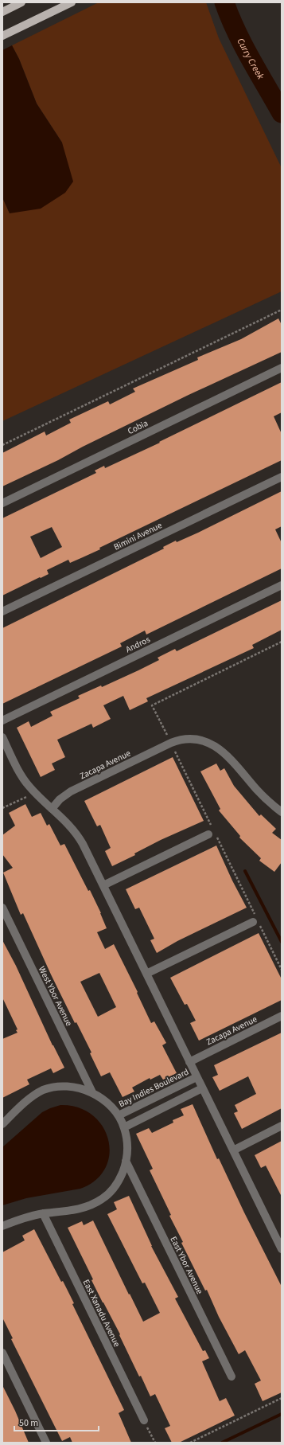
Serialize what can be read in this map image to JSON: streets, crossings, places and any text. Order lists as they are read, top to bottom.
{
  "streets": {
    "street": [
      "Cobia",
      "Bimini Avenue",
      "Andros",
      "Zacapa Avenue",
      "West Ybor Avenue",
      "Bay Indies Boulevard",
      "East Ybor Avenue",
      "East Xanadu Avenue"
    ]
  },
  "water": ["Curry Creek"],
  "scale_bar": "50 m"
}
